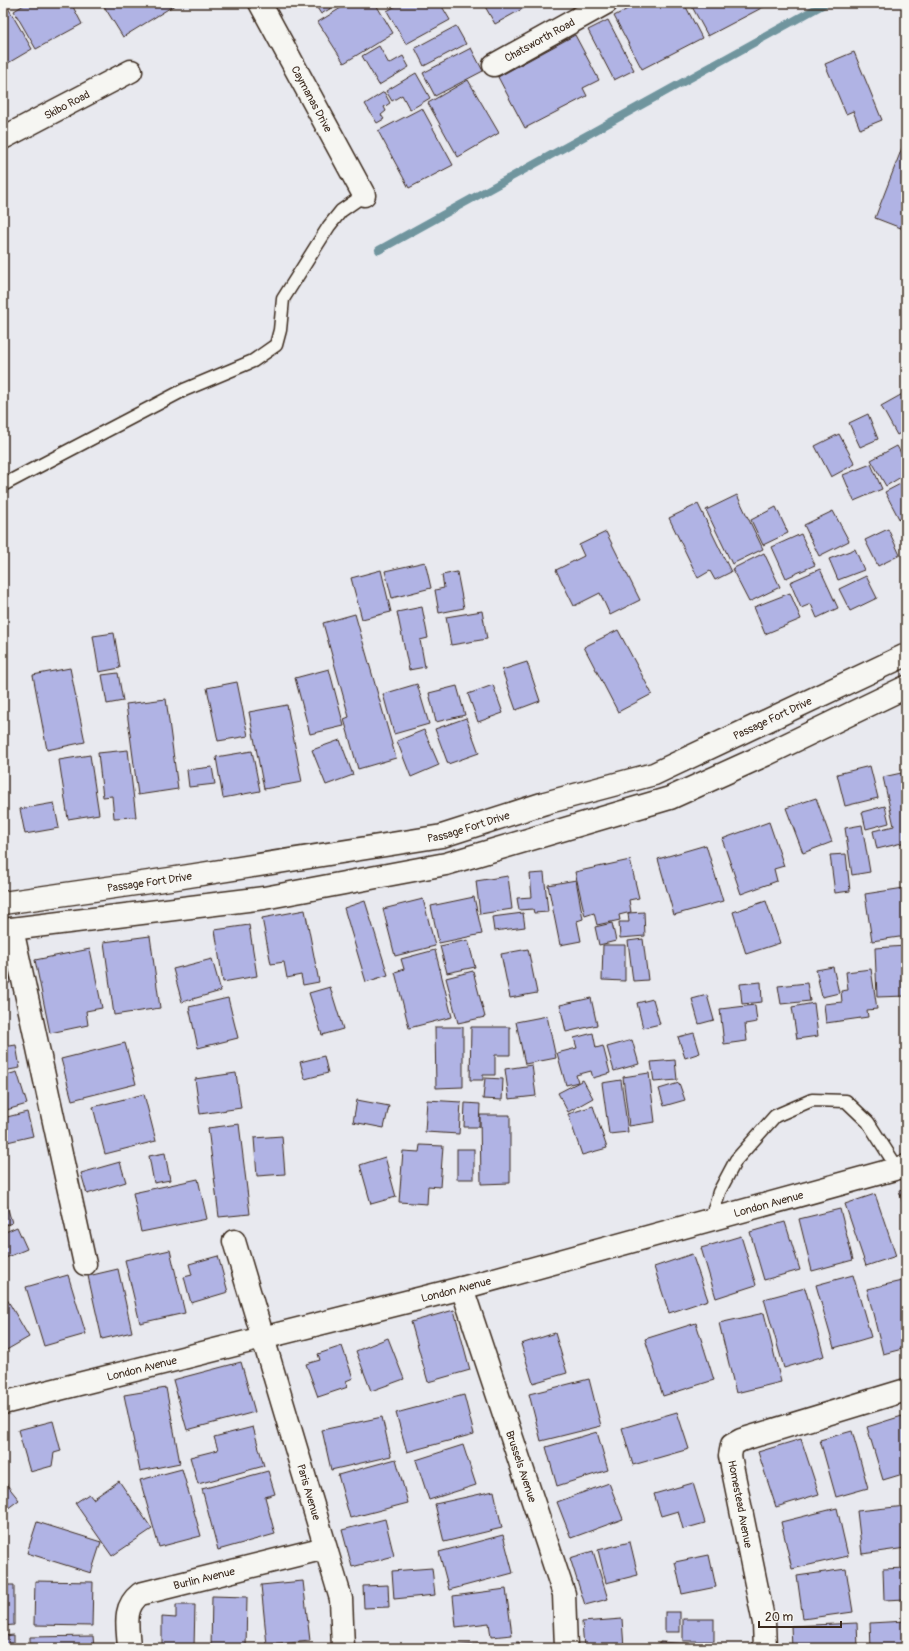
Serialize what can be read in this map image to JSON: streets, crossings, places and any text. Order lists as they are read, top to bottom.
{
  "streets": {
    "street": [
      "Chatsworth Road",
      "Caymanas Drive",
      "Skibo Road",
      "Passage Fort Drive",
      "London Avenue",
      "Brussels Avenue",
      "Paris Avenue",
      "Homestead Avenue",
      "Burlin Avenue"
    ]
  },
  "crossings": [
    ["London Avenue", "Brussels Avenue"],
    ["London Avenue", "Paris Avenue"],
    ["Paris Avenue", "Burlin Avenue"]
  ],
  "scale_bar": "20 m"
}
